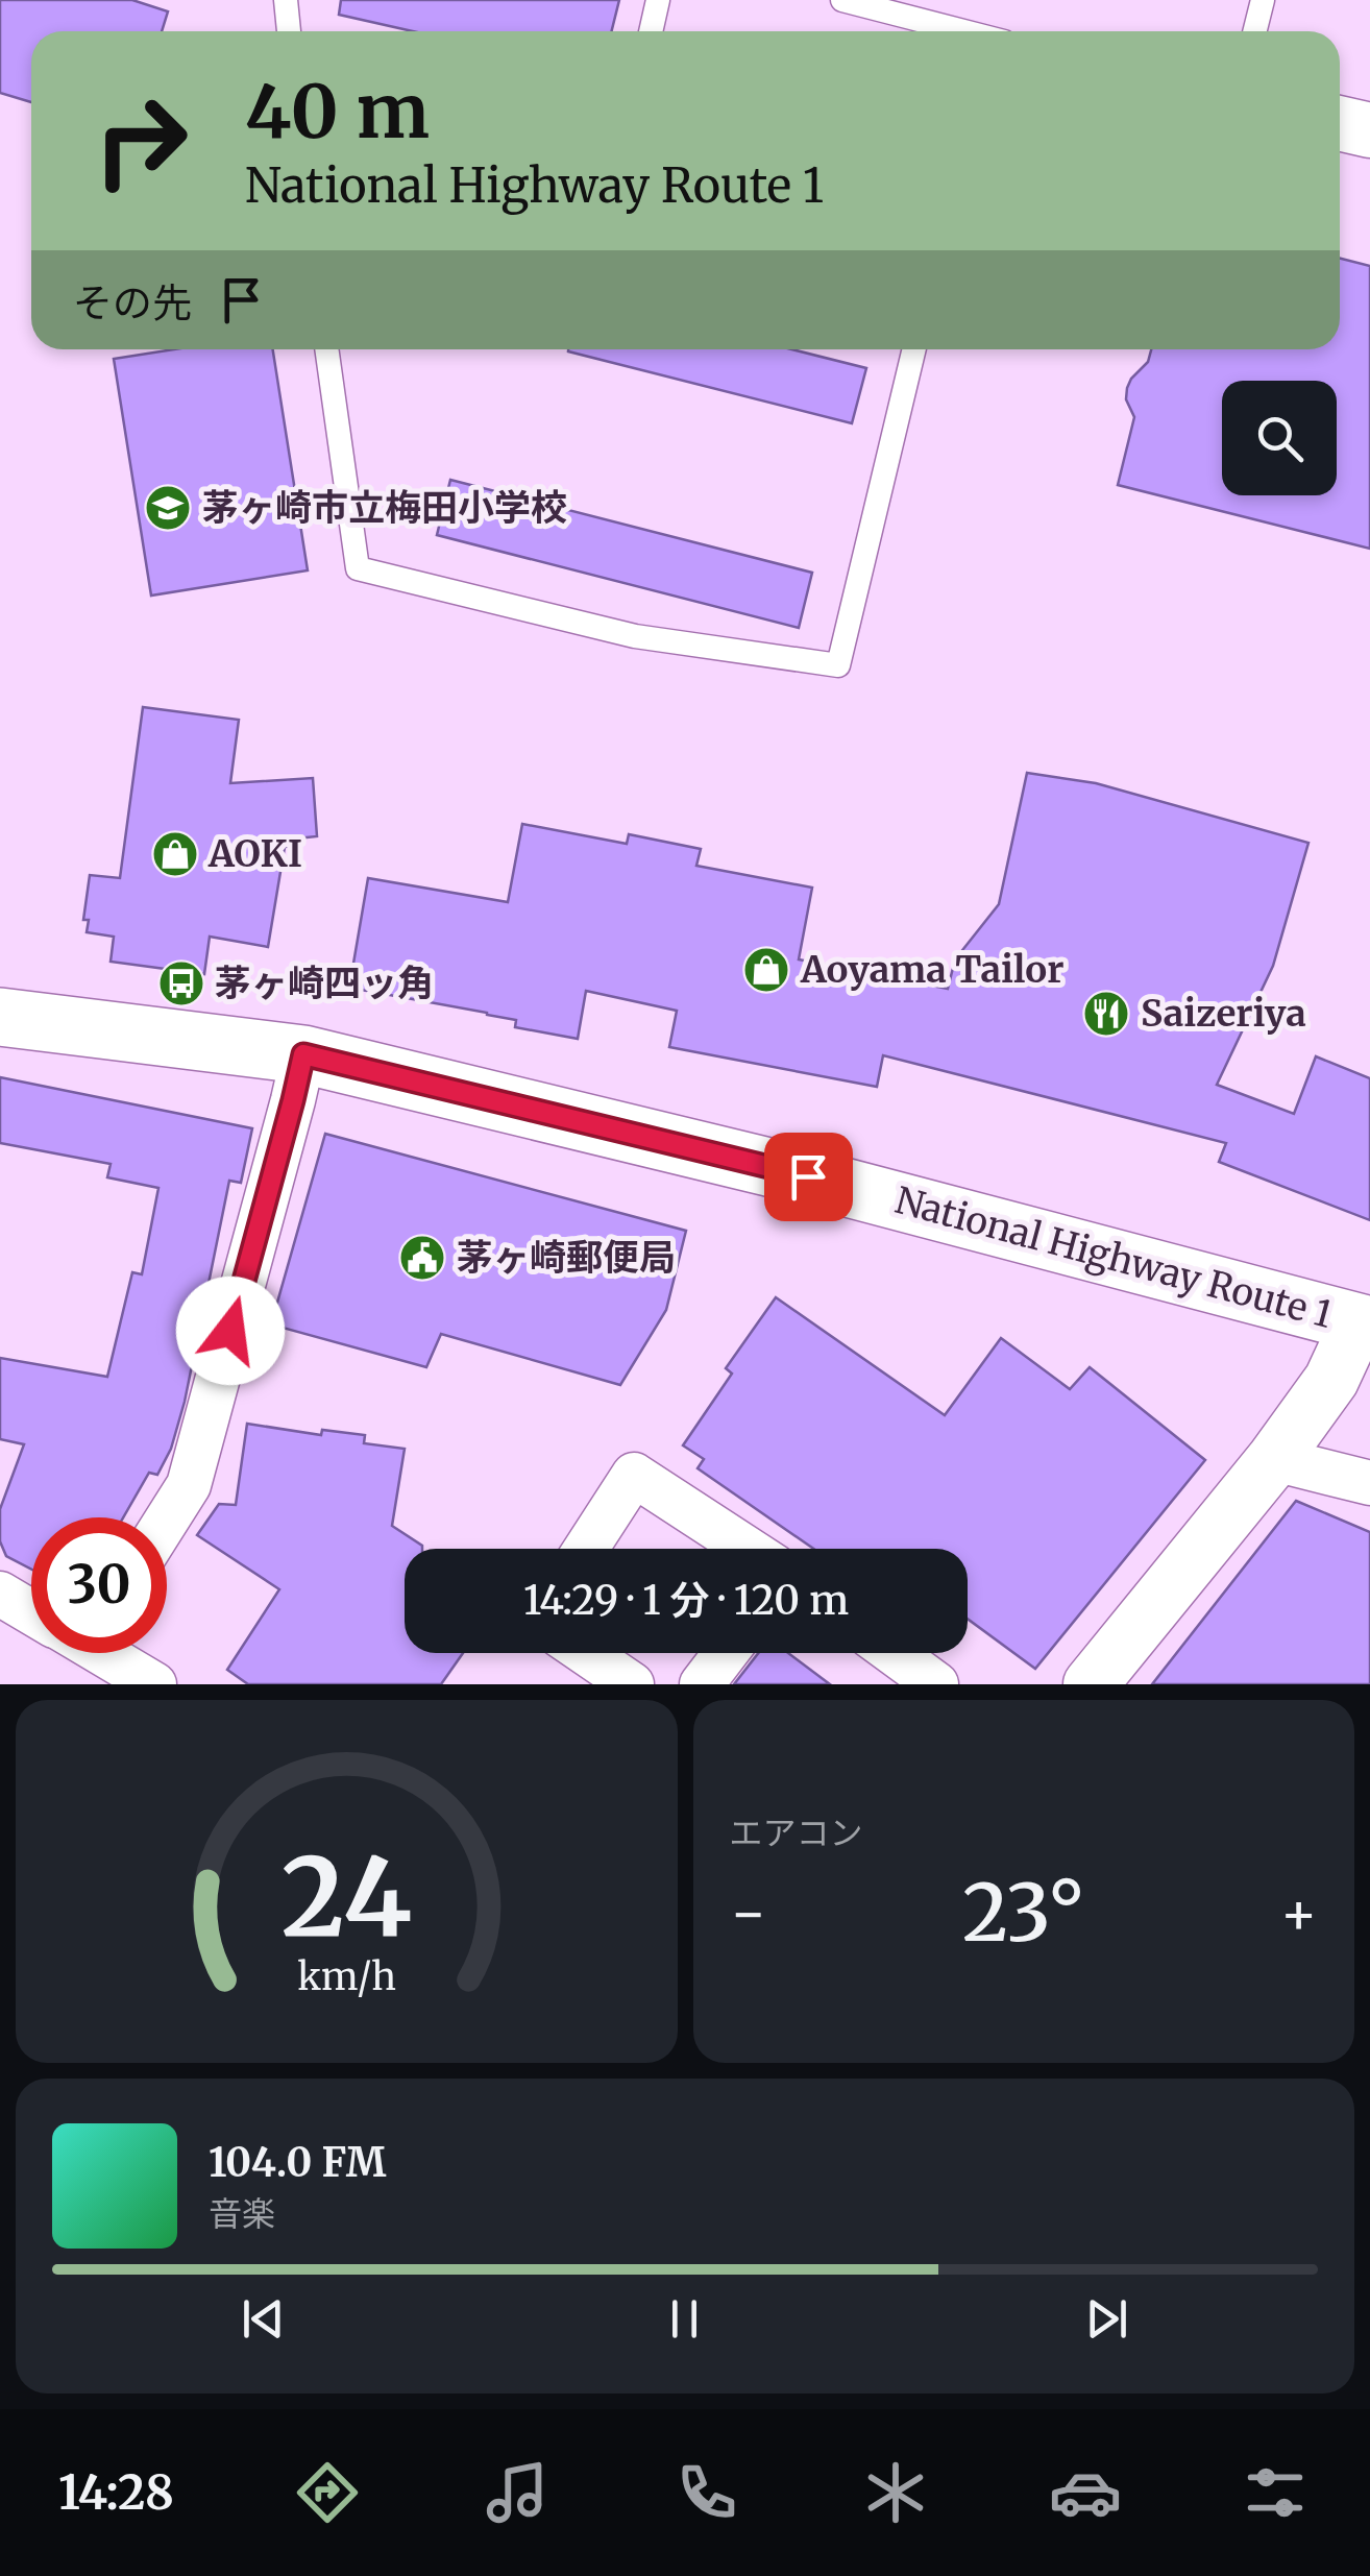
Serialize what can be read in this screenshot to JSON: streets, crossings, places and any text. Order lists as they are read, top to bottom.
{
  "streets": {
    "highway": ["National Highway Route 1"]
  },
  "places": {
    "school or university": ["茅ヶ崎市立梅田小学校"],
    "shop": ["AOKI", "Aoyama Tailor"],
    "bus stop": ["茅ヶ崎四ッ角"],
    "restaurant": ["Saizeriya"],
    "public building": ["茅ヶ崎郵便局"]
  },
  "page": {
    "turn": ["40 m", "National Highway Route 1"],
    "then": "その先",
    "limit": "30",
    "trip": "14:29 · 1 分 · 120 m",
    "tile": "エアコン",
    "heat": ["−", "23°", "+"],
    "song": ["104.0 FM", "音楽"],
    "tabs": "14:28",
    "gauge": ["24", "km/h"]
  }
}
